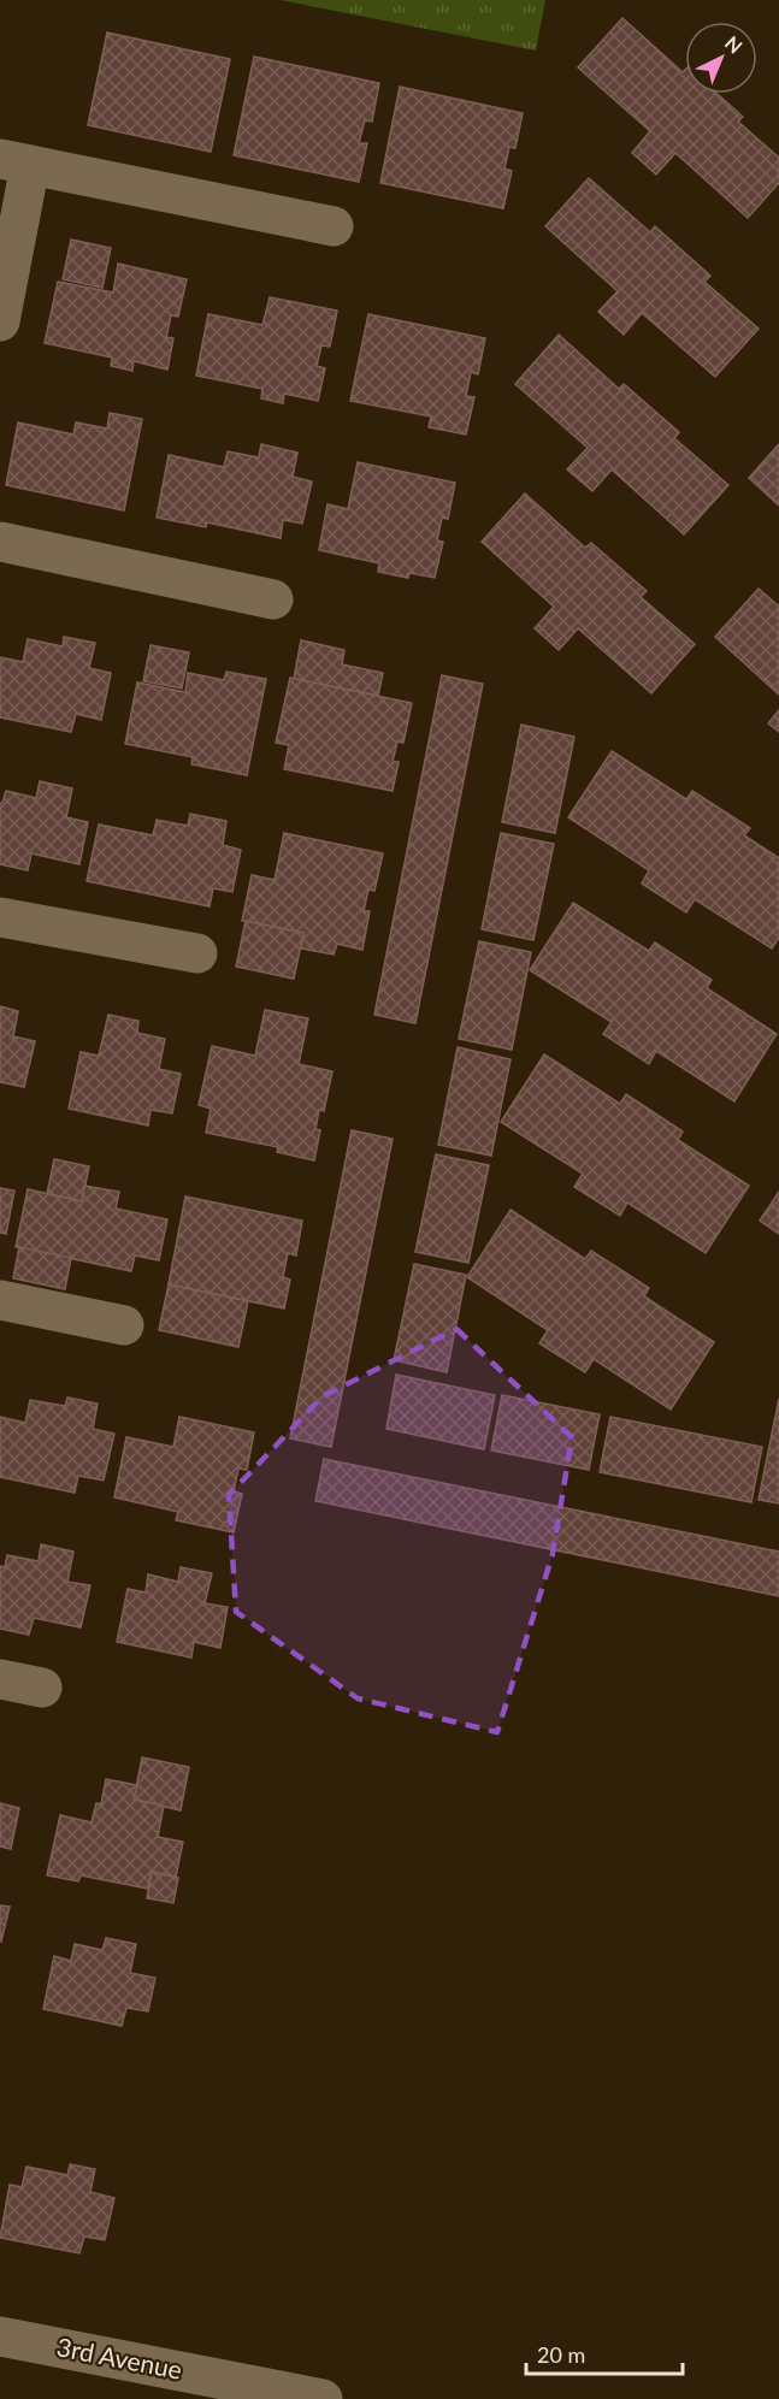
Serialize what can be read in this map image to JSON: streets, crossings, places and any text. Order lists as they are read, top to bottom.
{
  "streets": {
    "street": ["3rd Avenue"]
  },
  "scale_bar": "20 m",
  "north": "top right"
}
